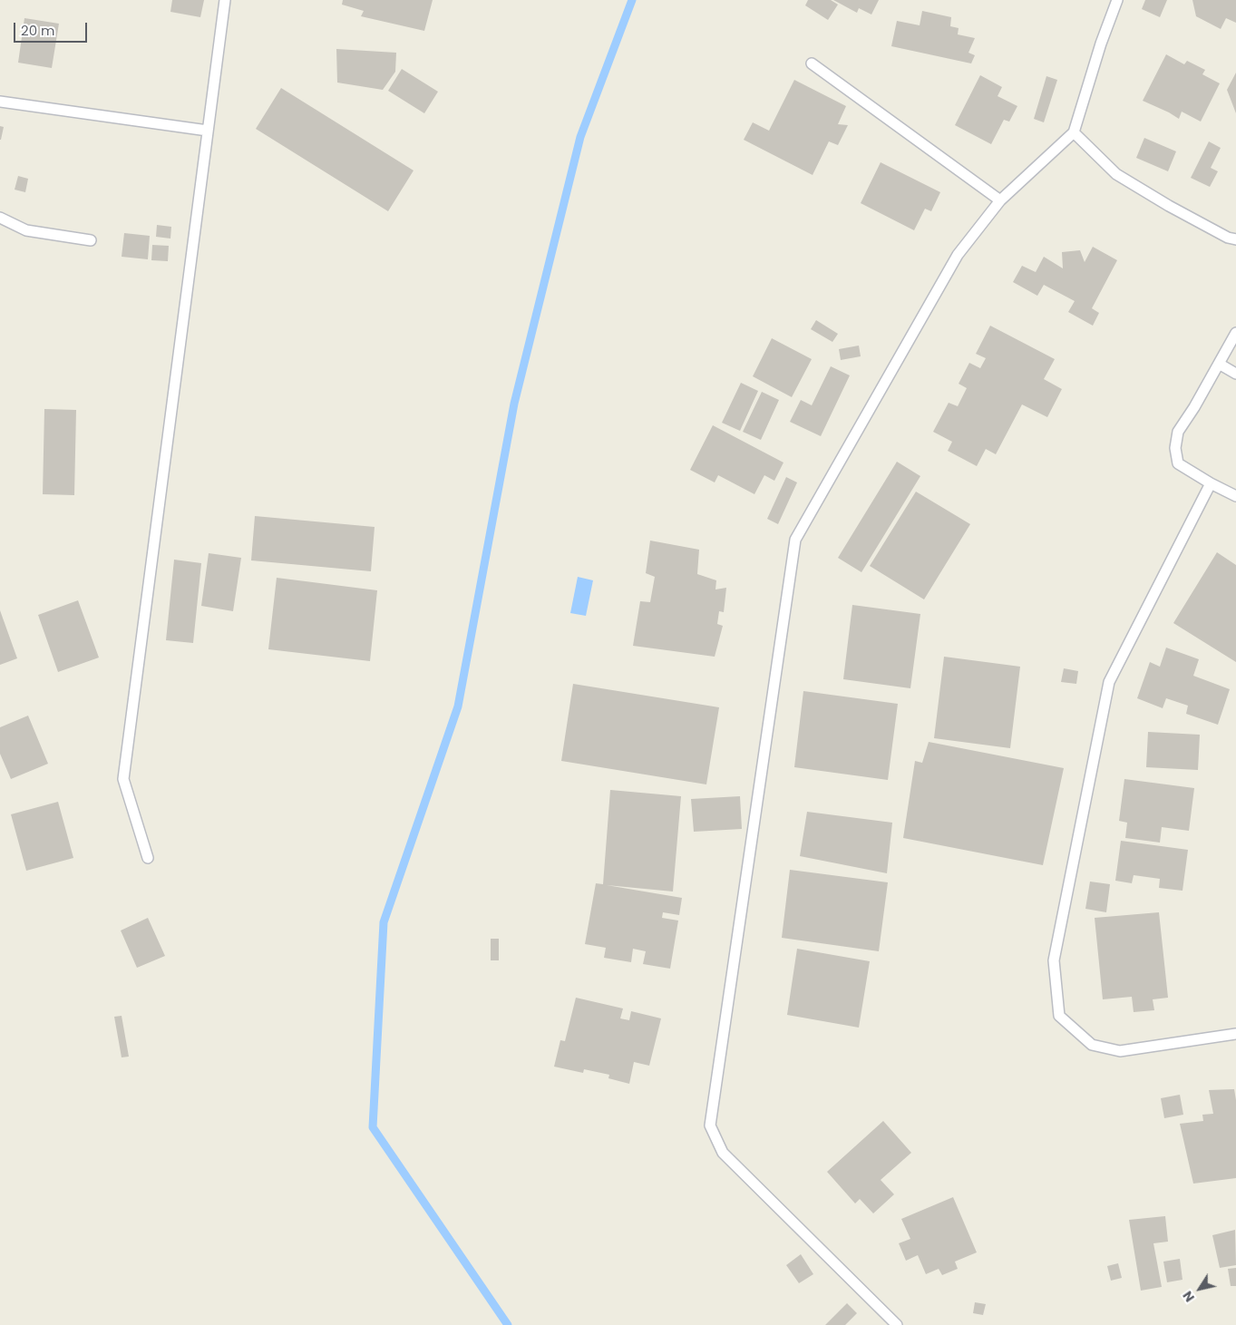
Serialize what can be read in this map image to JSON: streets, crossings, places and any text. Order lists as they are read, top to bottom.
{
  "scale_bar": "20 m",
  "north": "bottom left"
}
